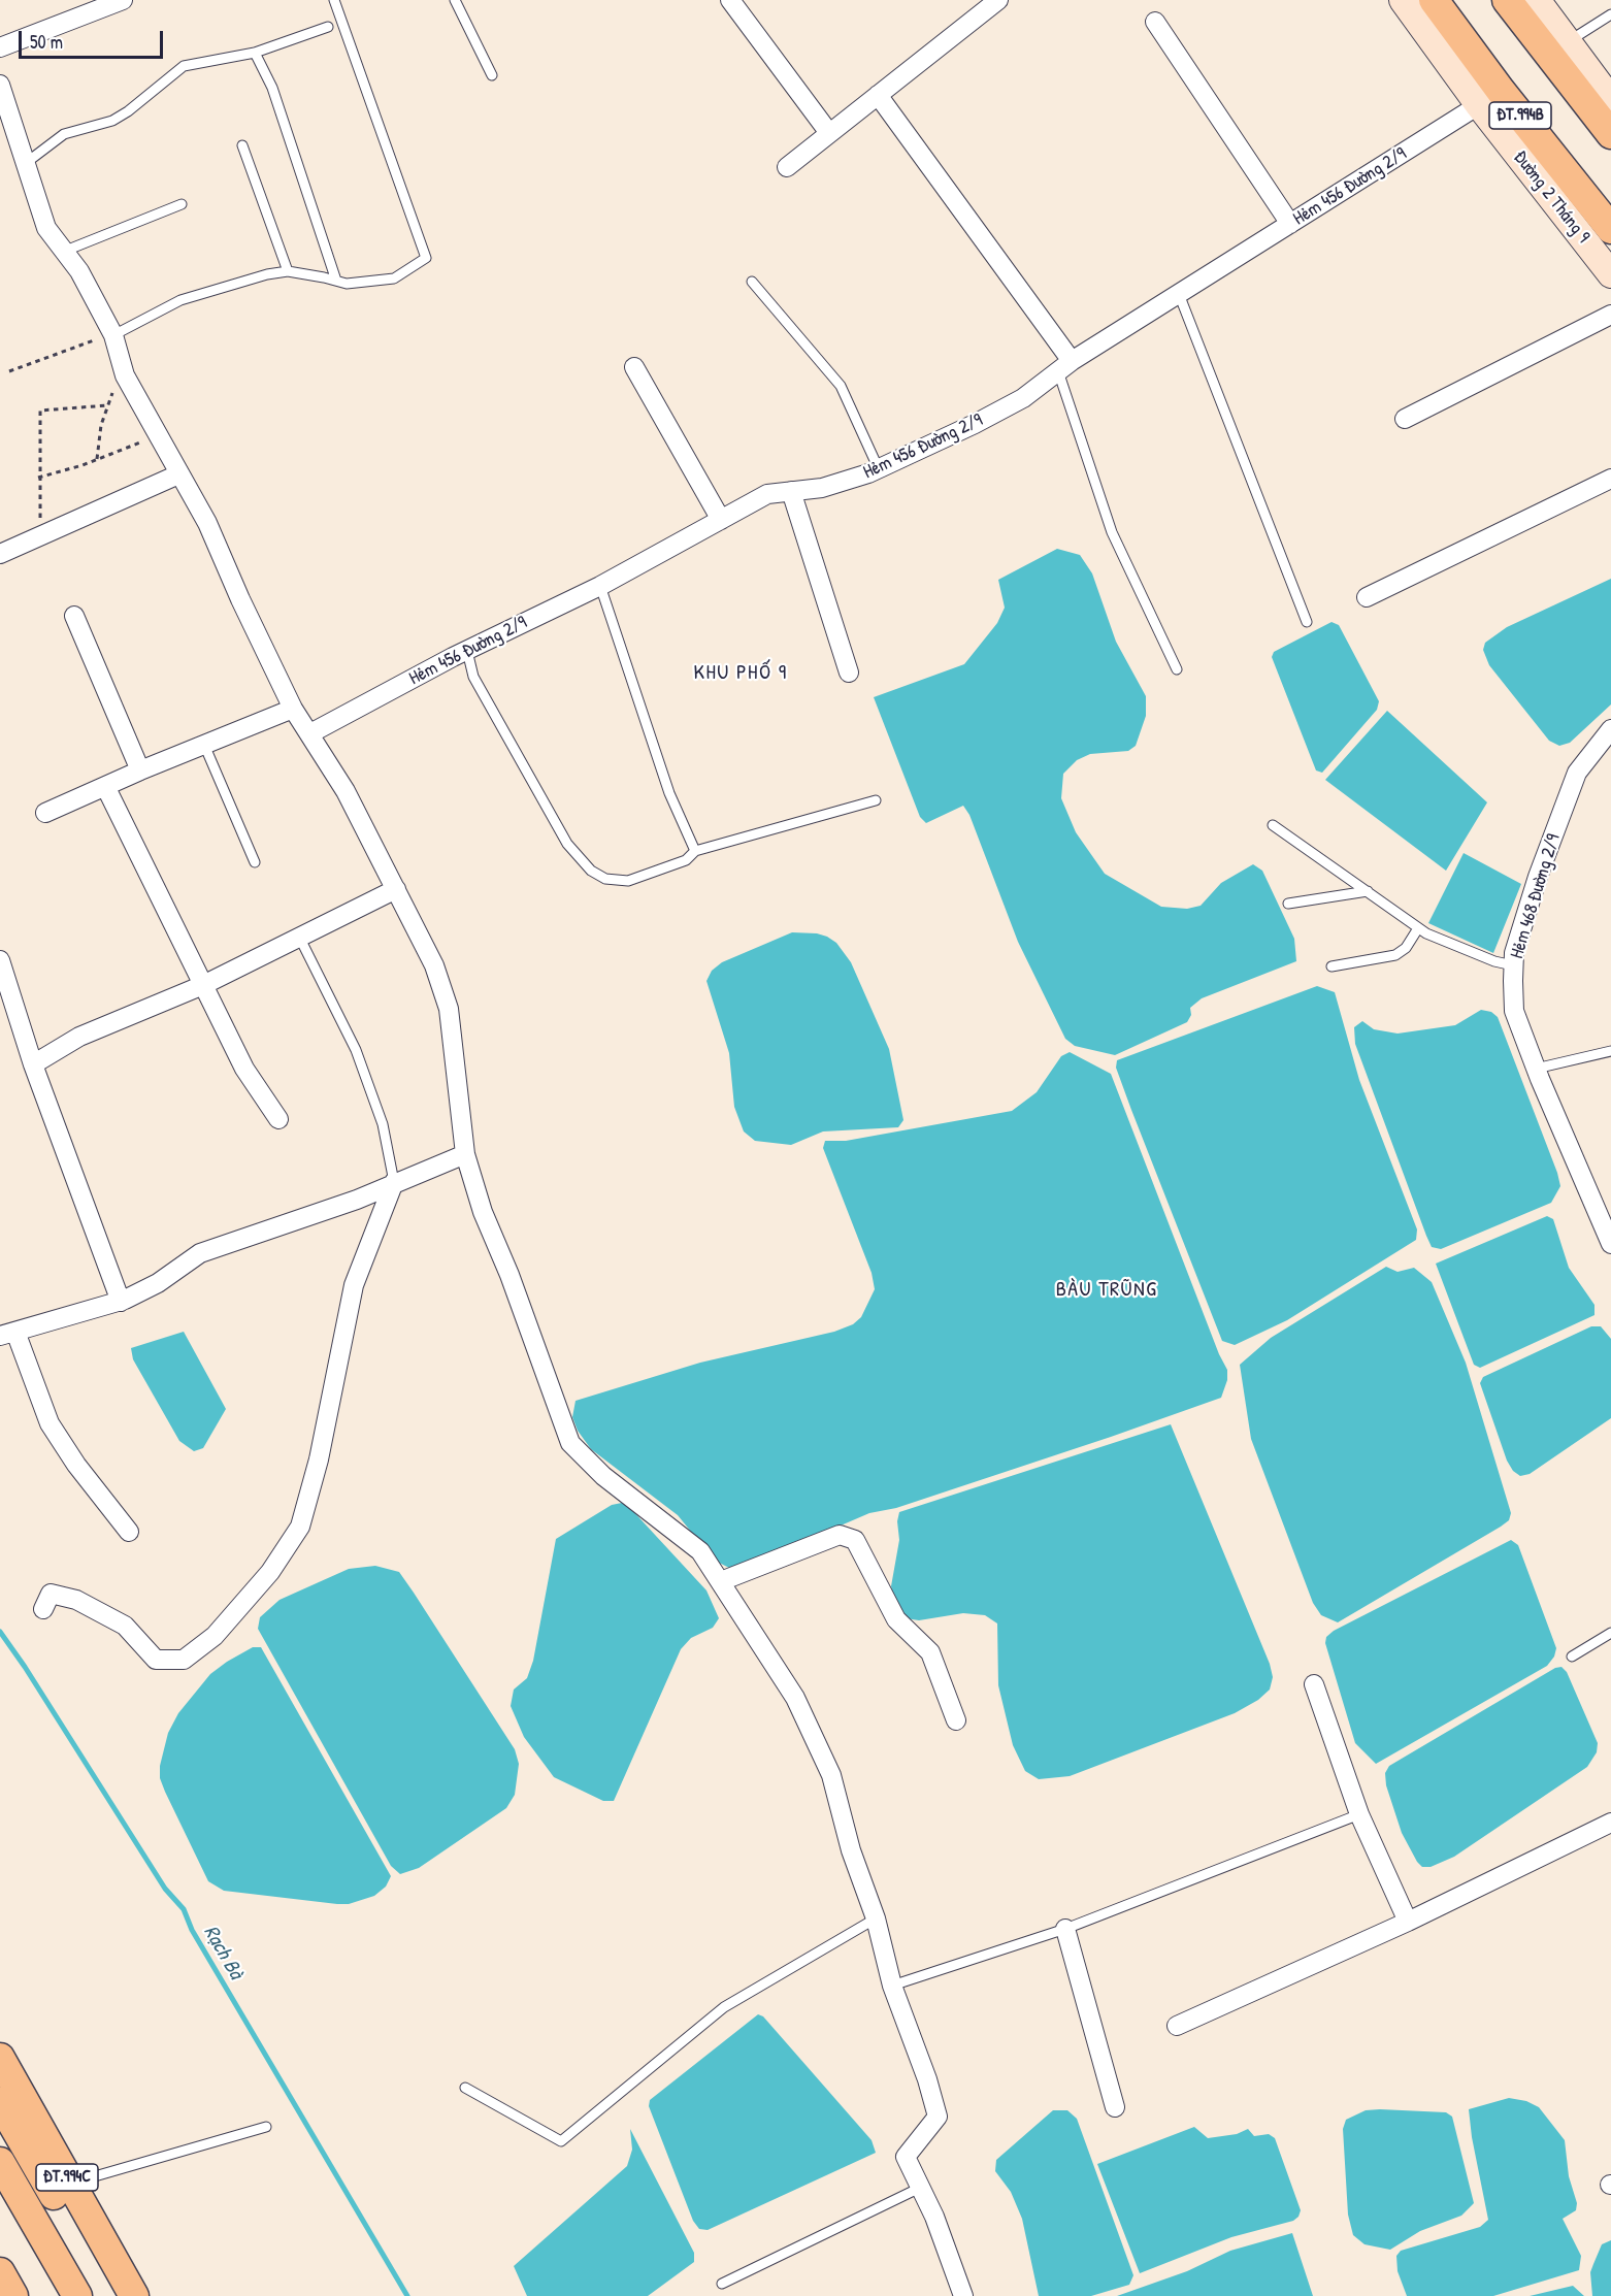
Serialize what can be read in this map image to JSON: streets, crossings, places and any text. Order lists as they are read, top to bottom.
{
  "streets": {
    "main road": ["ĐT.994B", "Đường 2 Tháng 9", "ĐT.994C"],
    "street": ["Hẻm 456 Đường 2/9", "Hẻm 468 Đường 2/9"]
  },
  "crossings": [
    ["Hẻm 456 Đường 2/9", "Đường 2 Tháng 9"]
  ],
  "districts": ["KHU PHỐ 9", "BÀU TRŨNG"],
  "water": ["Rạch Bà"],
  "scale_bar": "50 m"
}
